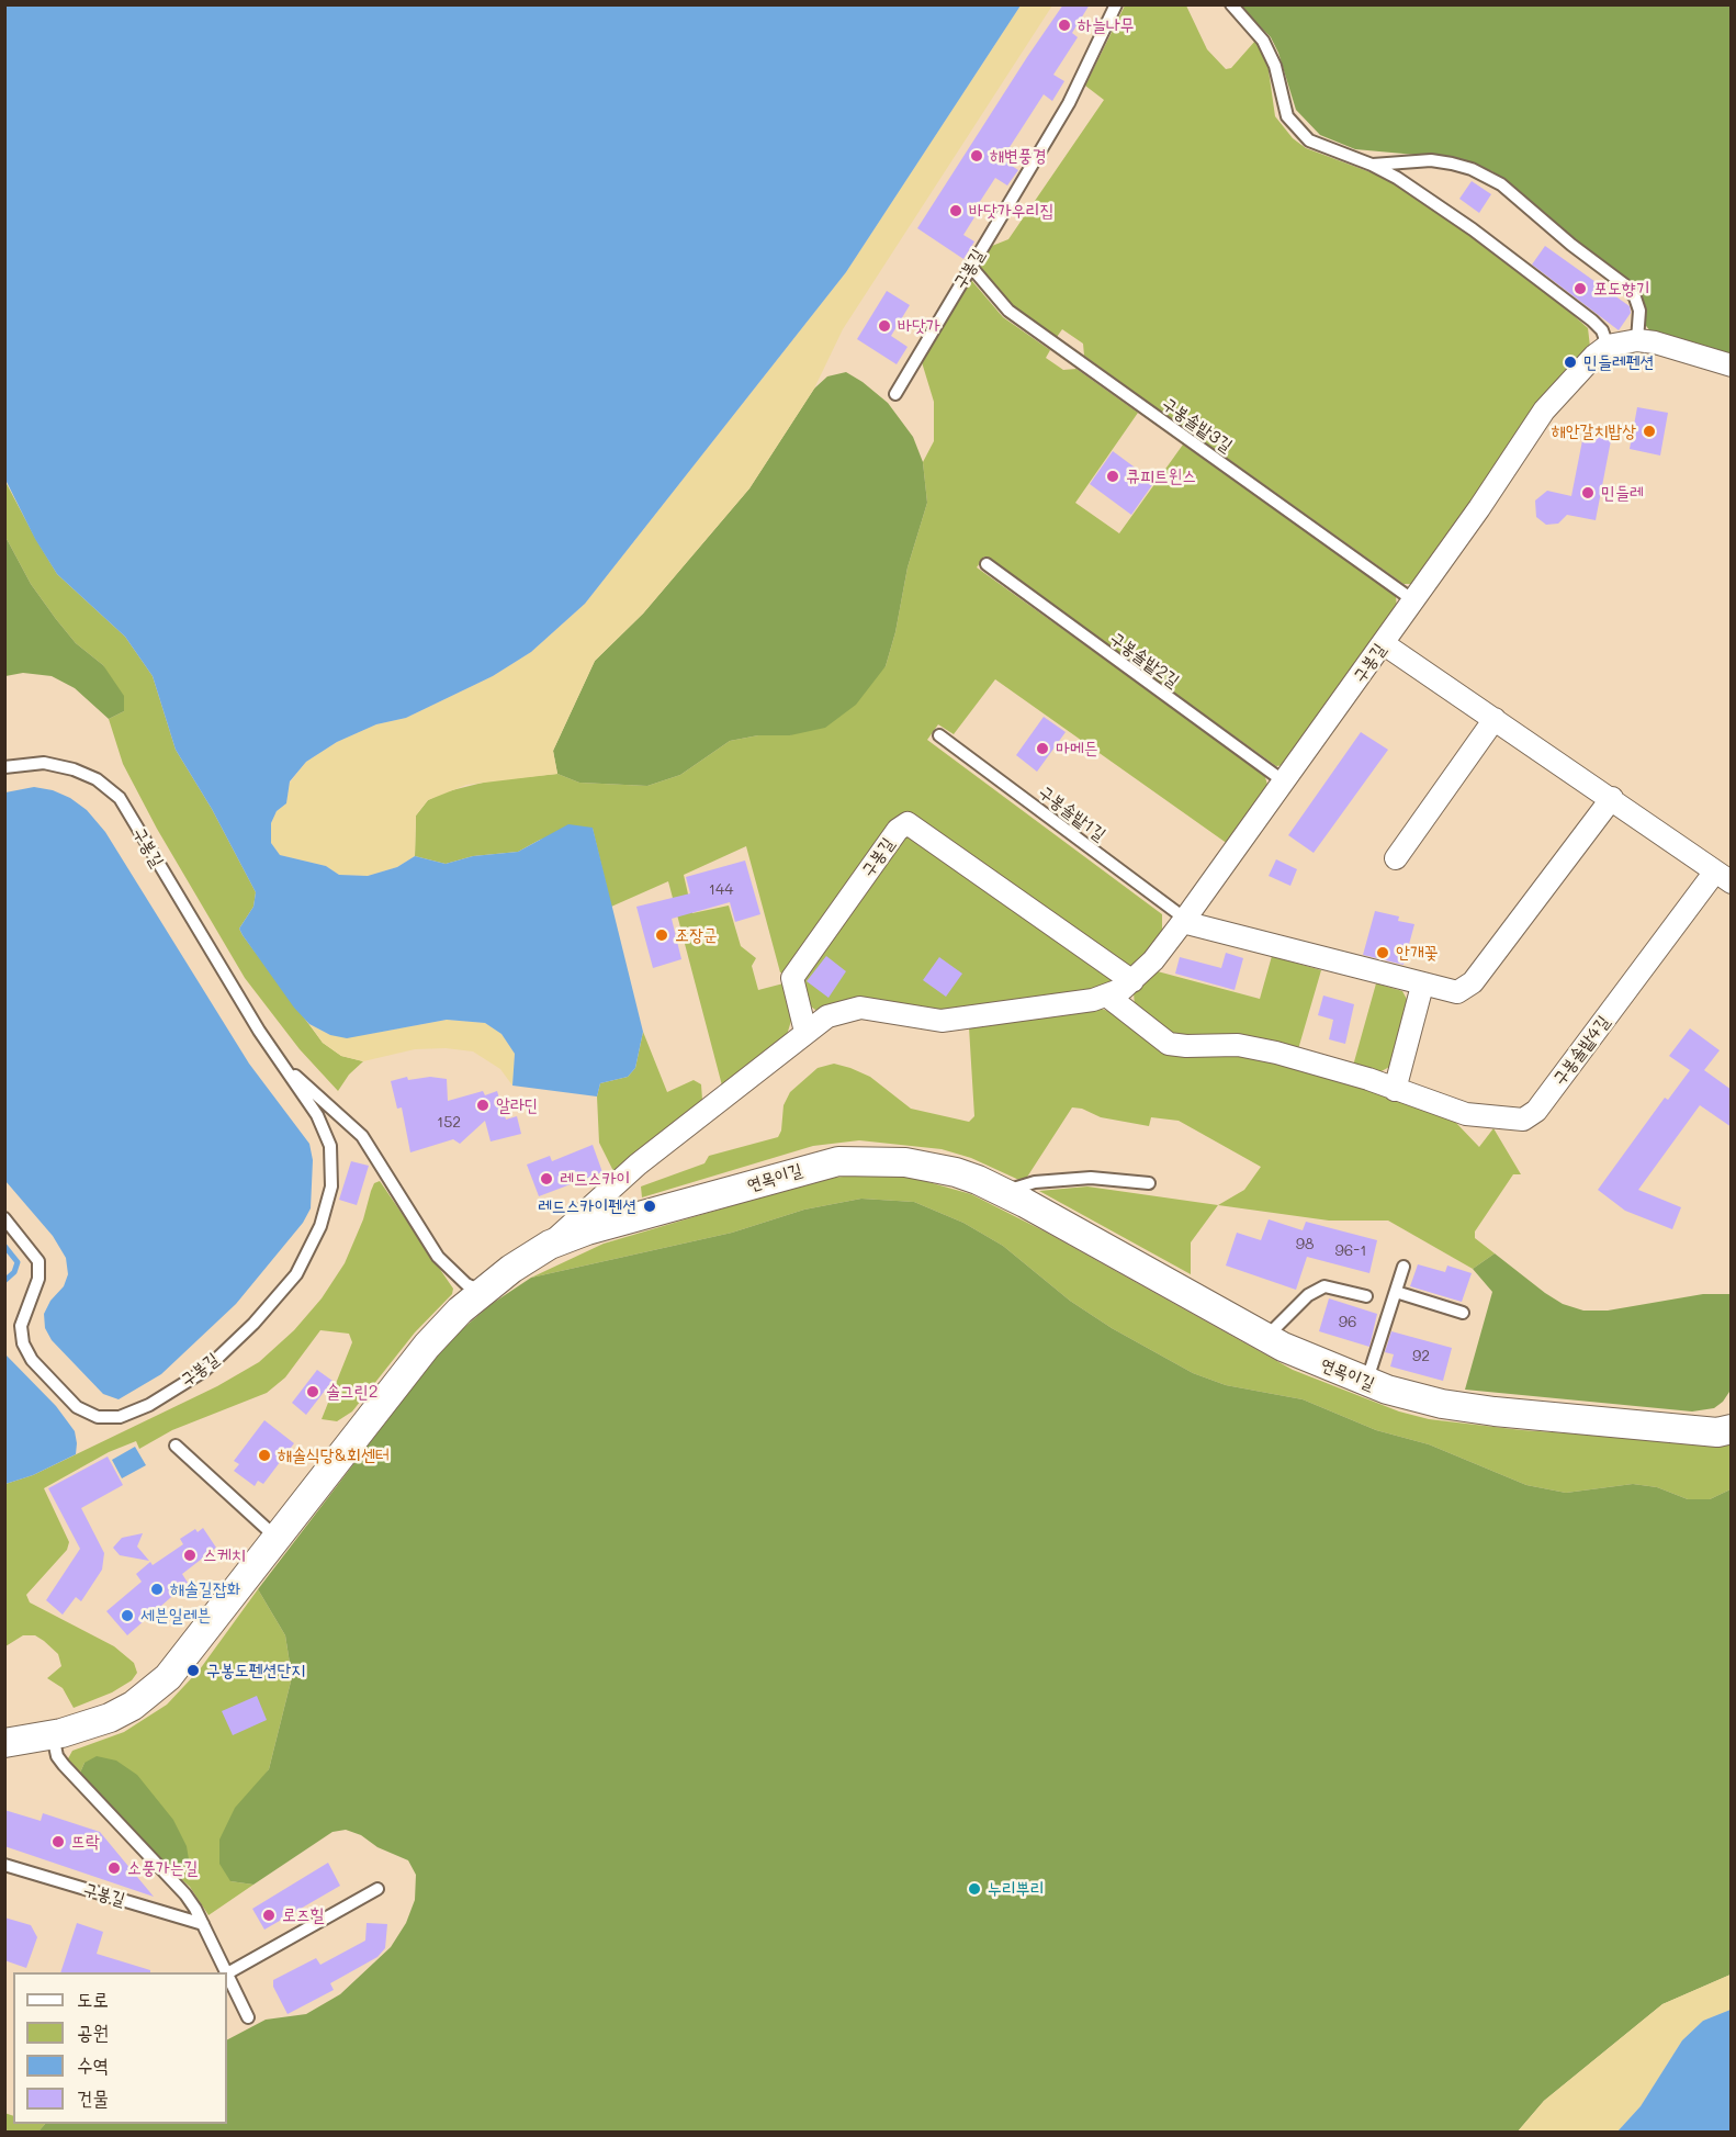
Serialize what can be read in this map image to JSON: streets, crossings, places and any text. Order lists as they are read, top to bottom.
{
  "streets": {
    "street": ["구봉길", "구봉솔밭4길", "연목이길"],
    "lane": ["구봉솔밭3길", "구봉솔밭2길", "구봉솔밭1길"]
  },
  "crossings": [
    ["구봉길", "구봉솔밭3길"],
    ["구봉길", "구봉솔밭2길"],
    ["구봉길", "구봉솔밭1길"],
    ["구봉길", "구봉솔밭4길"],
    ["구봉길", "연목이길"]
  ],
  "places": [
    "하늘나무",
    "해변풍경",
    "바닷가우리집",
    "포도향기",
    "바닷가",
    "민들레펜션",
    "해안갈치밥상",
    "큐피트윈스",
    "민들레",
    "마메든",
    "조장군",
    "안개꽃",
    "알라딘",
    "레드스카이",
    "레드스카이펜션",
    "솔그린2",
    "해솔식당&회센터",
    "스케치",
    "해솔길잡화",
    "세븐일레븐",
    "구봉도펜션단지",
    "뜨락",
    "소풍가는길",
    "누리뿌리",
    "로즈힐"
  ],
  "house_numbers": [
    "144",
    "152",
    "98",
    "96-1",
    "96",
    "92"
  ],
  "legend": [
    "도로",
    "공원",
    "수역",
    "건물"
  ]
}
